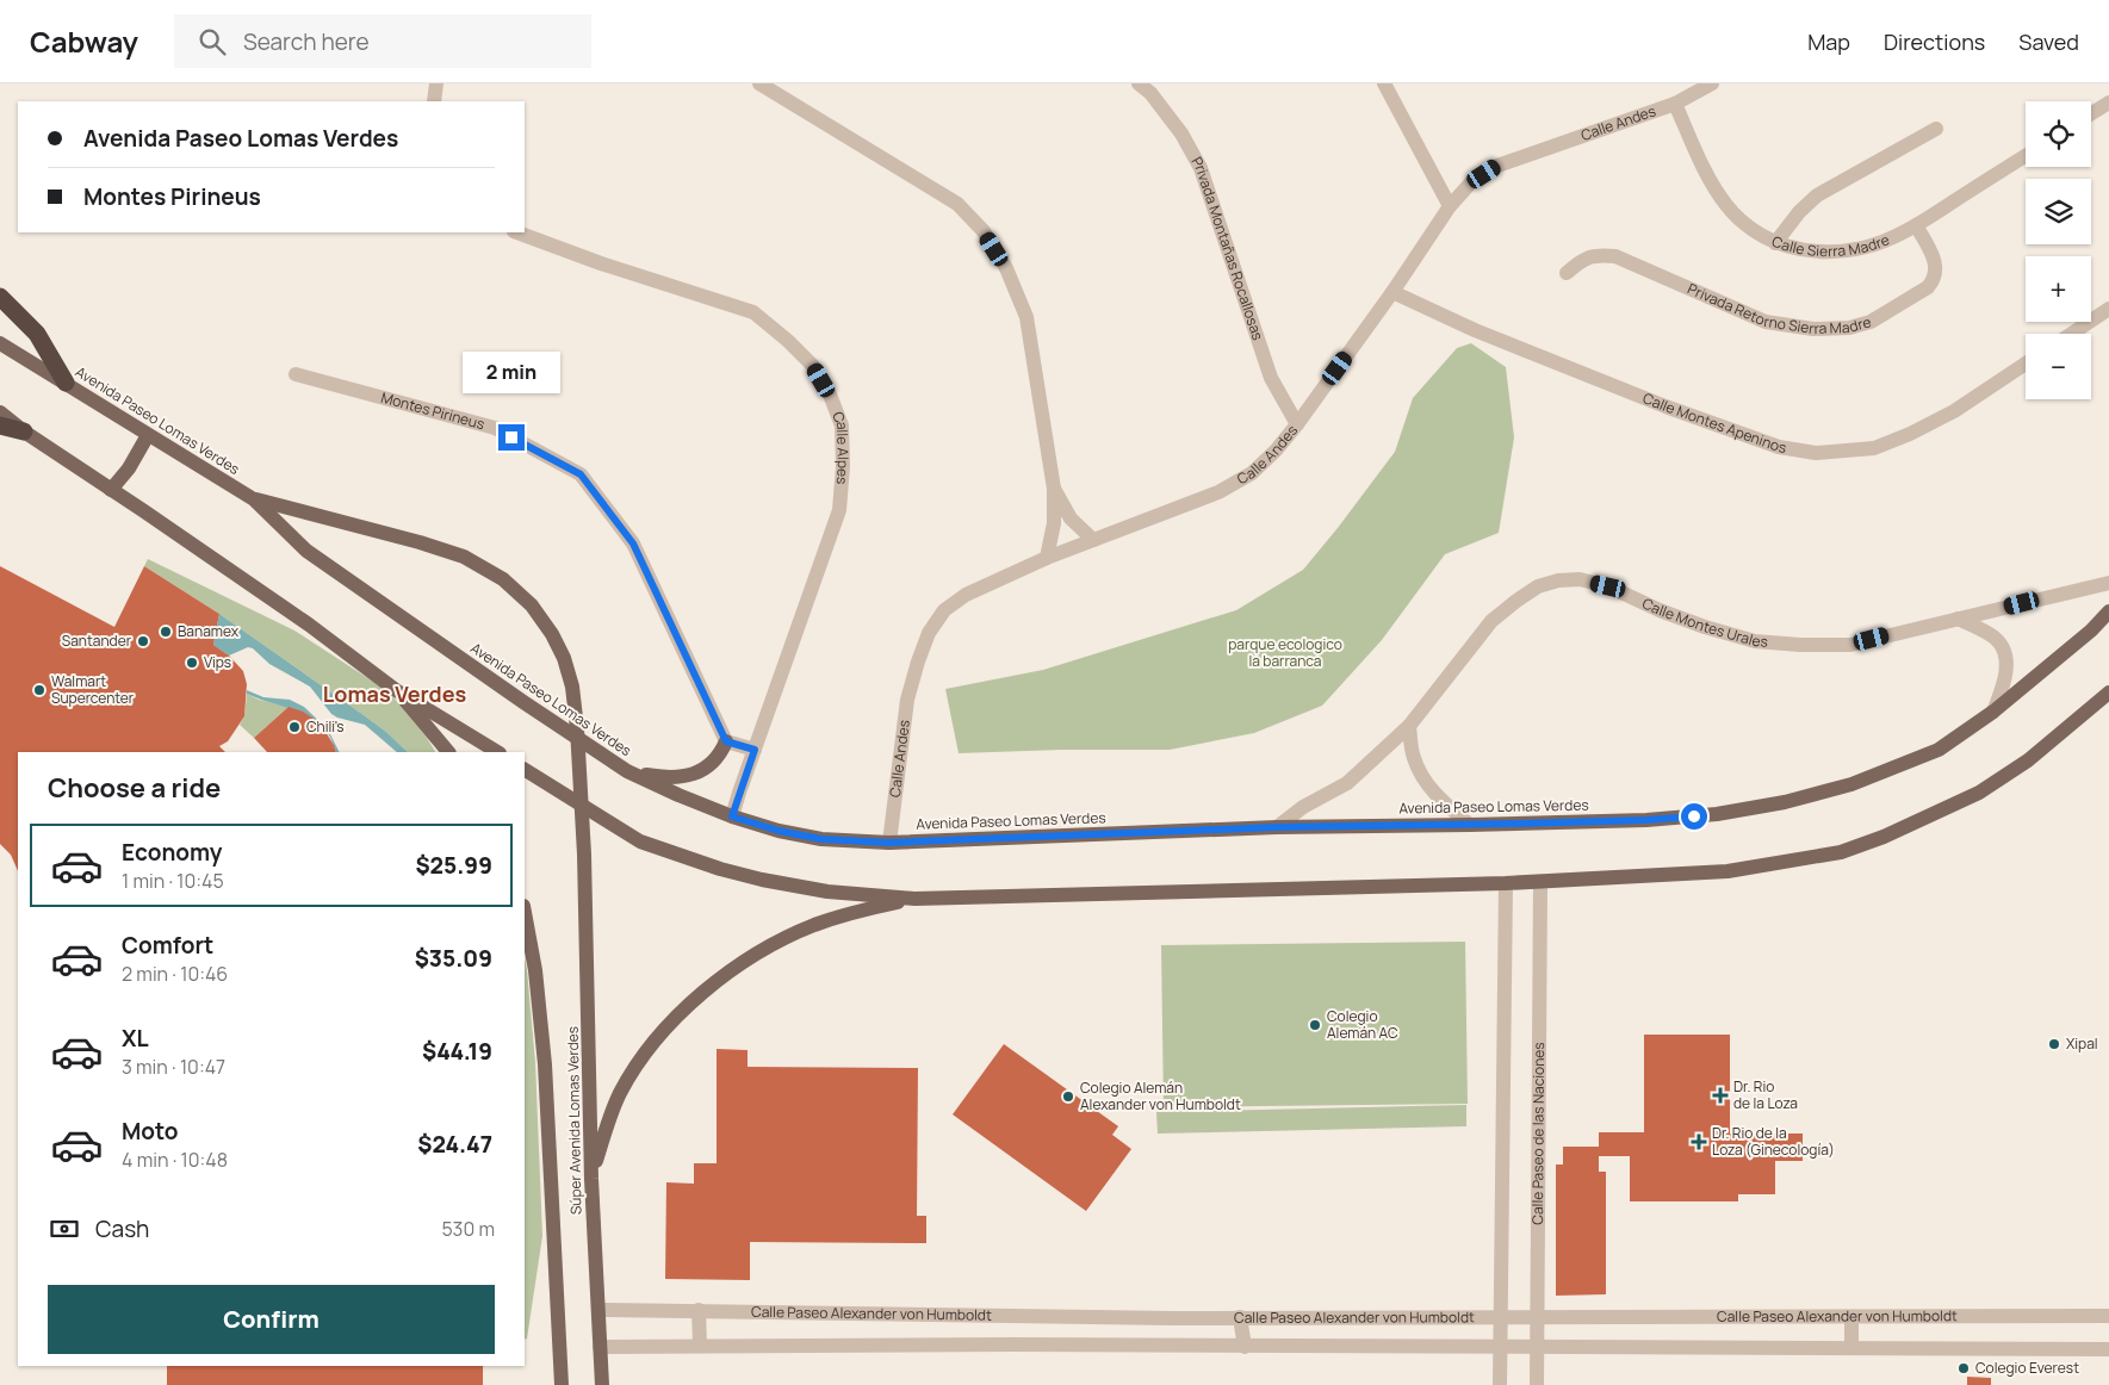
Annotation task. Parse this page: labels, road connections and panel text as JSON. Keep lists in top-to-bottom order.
{
  "streets": {
    "main road": ["Avenida Paseo Lomas Verdes", "Súper Avenida Lomas Verdes"],
    "street": [
      "Calle Andes",
      "Calle Sierra Madre",
      "Privada Montañas Rocallosas",
      "Privada Retorno Sierra Madre",
      "Montes Pirineus",
      "Calle Montes Apeninos",
      "Calle Alpes",
      "Calle Montes Urales",
      "Calle Paseo de las Naciones",
      "Calle Paseo Alexander von Humboldt"
    ]
  },
  "crossings": [
    ["Calle Andes", "Calle Sierra Madre"],
    ["Calle Andes", "Privada Montañas Rocallosas"],
    ["Calle Andes", "Avenida Paseo Lomas Verdes"],
    ["Calle Andes", "Calle Montes Apeninos"],
    ["Calle Sierra Madre", "Privada Retorno Sierra Madre"],
    ["Avenida Paseo Lomas Verdes", "Calle Alpes"],
    ["Avenida Paseo Lomas Verdes", "Calle Montes Urales"],
    ["Avenida Paseo Lomas Verdes", "Súper Avenida Lomas Verdes"],
    ["Súper Avenida Lomas Verdes", "Calle Paseo Alexander von Humboldt"],
    ["Calle Paseo de las Naciones", "Calle Paseo Alexander von Humboldt"]
  ],
  "districts": ["Lomas Verdes"],
  "parks": ["parque ecologico la barranca"],
  "places": {
    "other": [
      "Banamex",
      "Santander",
      "Vips",
      "Walmart Supercenter",
      "Chili's",
      "Colegio Alemán AC",
      "Xipal",
      "Colegio Alemán Alexander von Humboldt",
      "Colegio Everest"
    ],
    "health": ["Dr. Rio de la Loza", "Dr. Rio de la Loza (Ginecología)"]
  },
  "page": {
    "header": "Cabway",
    "search": "Search here",
    "nav": ["Map", "Directions", "Saved"],
    "map_buttons": ["+", "−"],
    "banner": ["Avenida Paseo Lomas Verdes", "Montes Pirineus"],
    "bubble": "2 min",
    "heading": "Choose a ride",
    "list": [
      {
        "name": "Economy",
        "note": "1 min · 10:45",
        "value": "$25.99"
      },
      {
        "name": "Comfort",
        "note": "2 min · 10:46",
        "value": "$35.09"
      },
      {
        "name": "XL",
        "note": "3 min · 10:47",
        "value": "$44.19"
      },
      {
        "name": "Moto",
        "note": "4 min · 10:48",
        "value": "$24.47"
      }
    ],
    "pay": ["Cash", "530 m"],
    "buttons": "Confirm"
  }
}
